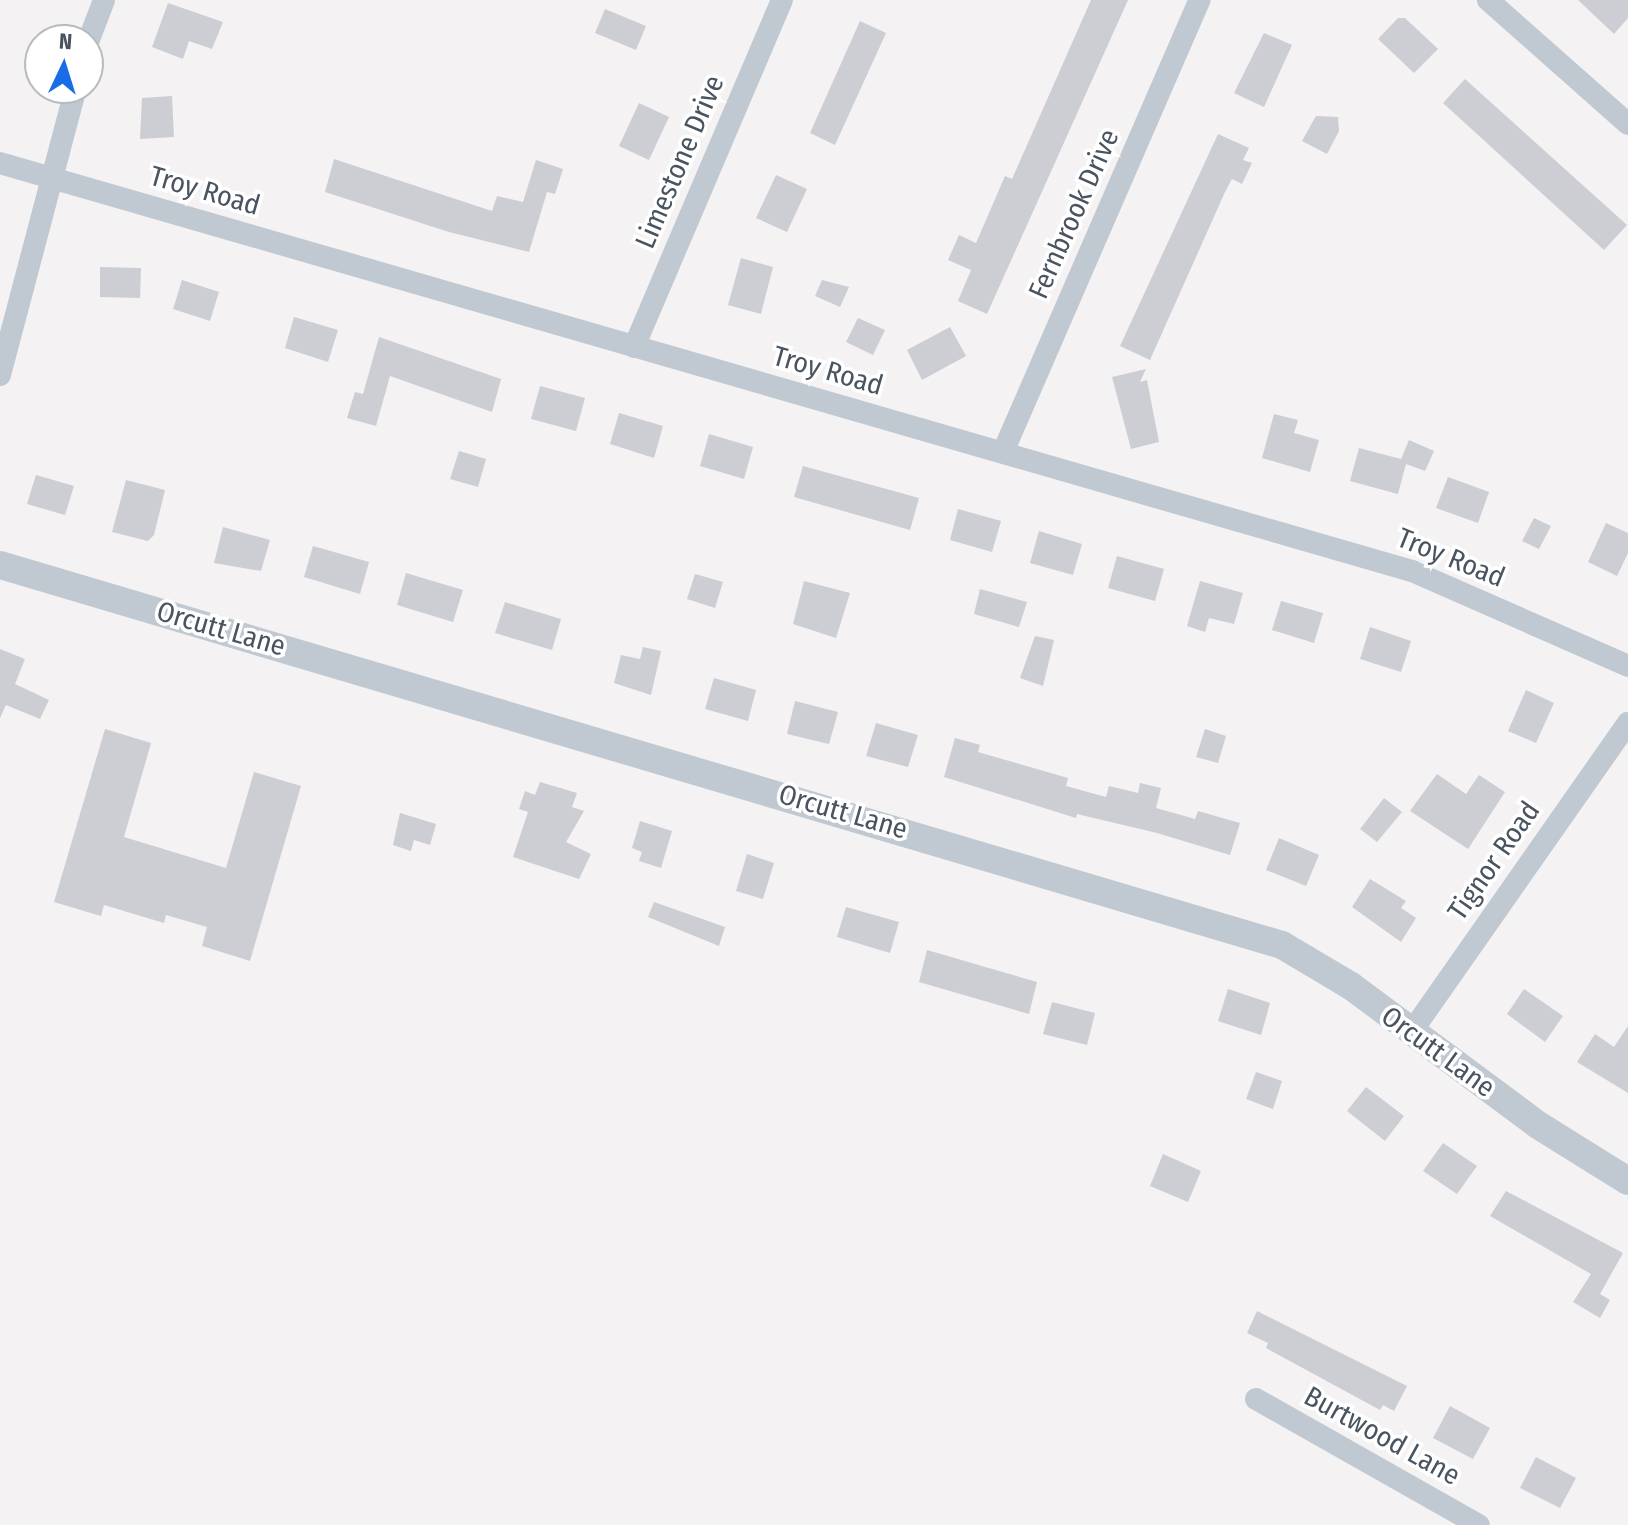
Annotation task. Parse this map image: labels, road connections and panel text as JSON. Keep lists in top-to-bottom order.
{
  "streets": {
    "street": [
      "Limestone Drive",
      "Troy Road",
      "Fernbrook Drive",
      "Orcutt Lane",
      "Tignor Road",
      "Burtwood Lane"
    ]
  },
  "crossings": [
    ["Limestone Drive", "Troy Road"],
    ["Troy Road", "Fernbrook Drive"],
    ["Orcutt Lane", "Tignor Road"]
  ],
  "north": "top"
}
